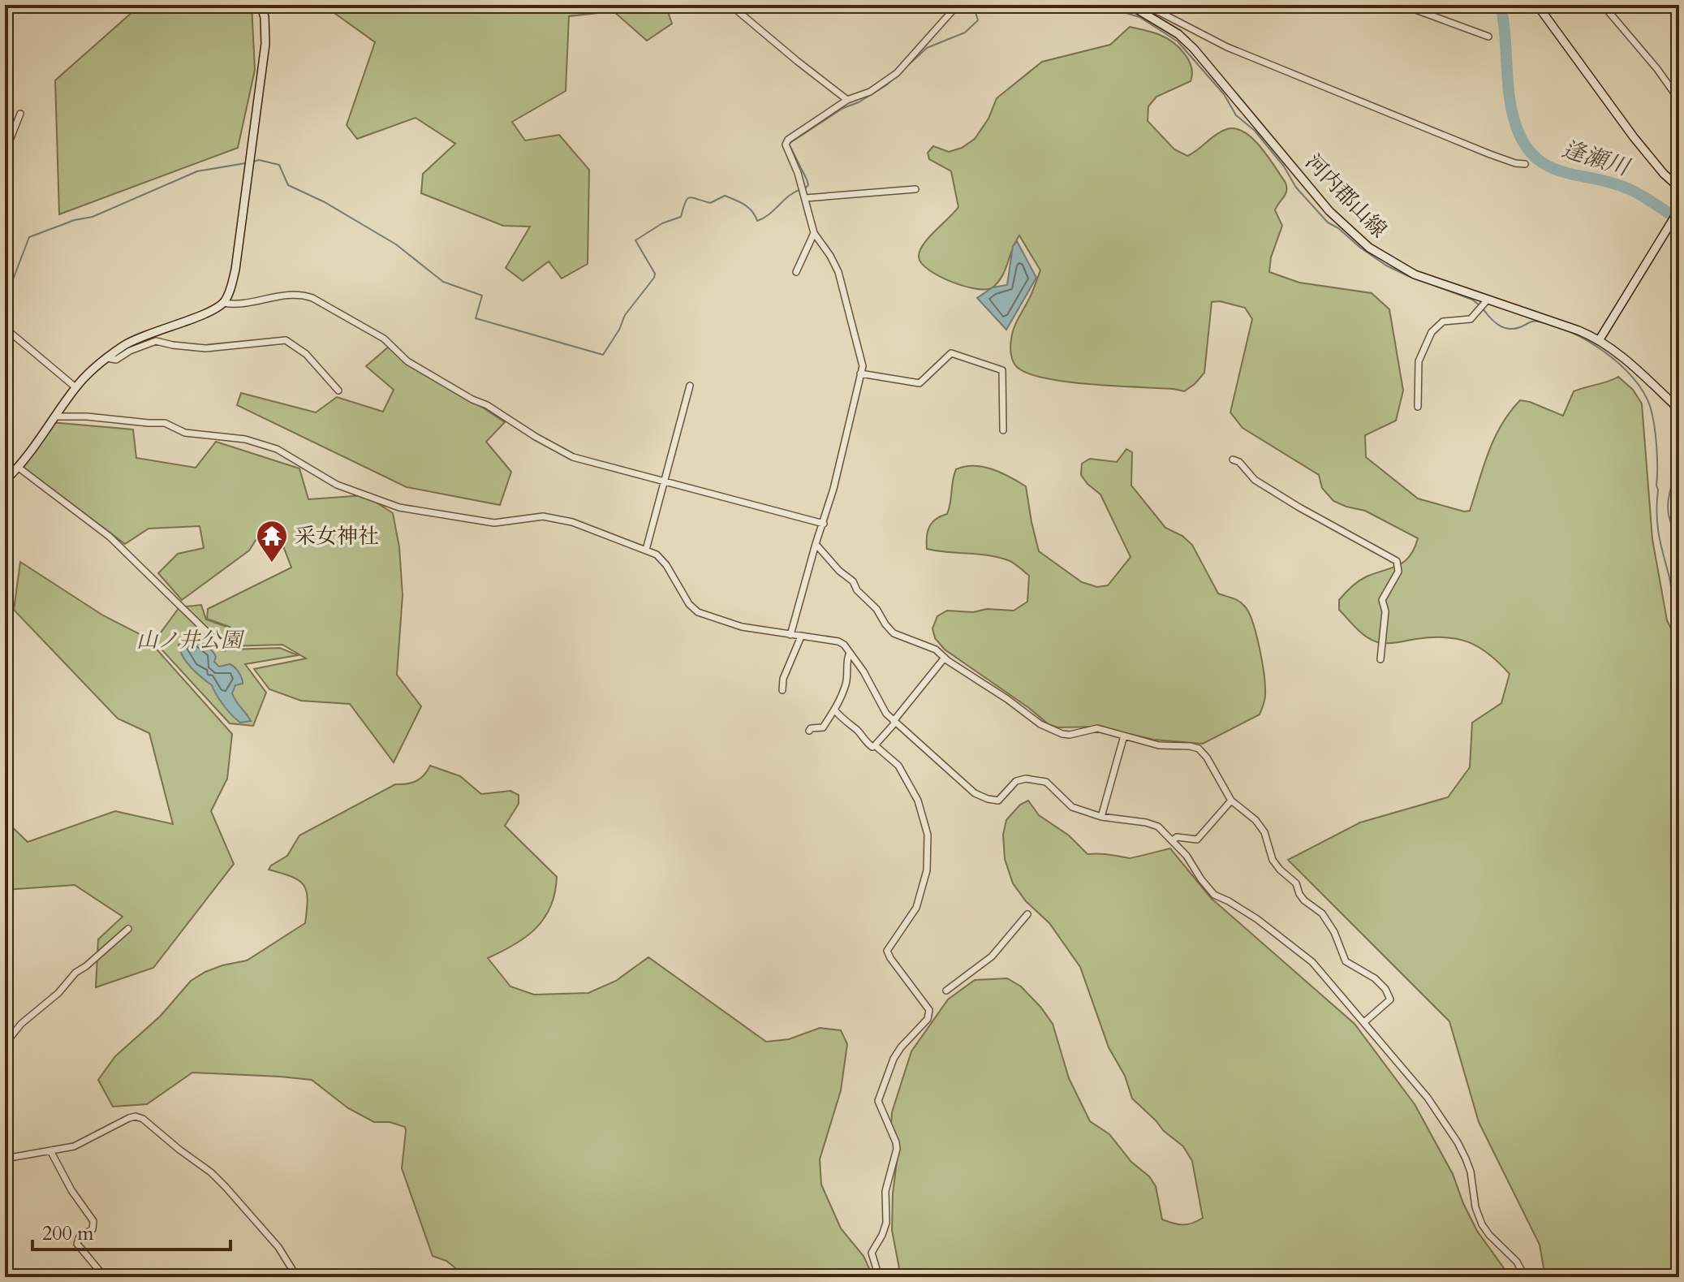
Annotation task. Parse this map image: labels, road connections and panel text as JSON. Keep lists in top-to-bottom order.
{
  "streets": {
    "street": ["河内郡山線"]
  },
  "water": ["逢瀬川"],
  "parks": ["山ノ井公園"],
  "places": {
    "temple": ["采女神社"]
  },
  "scale_bar": "200 m"
}
